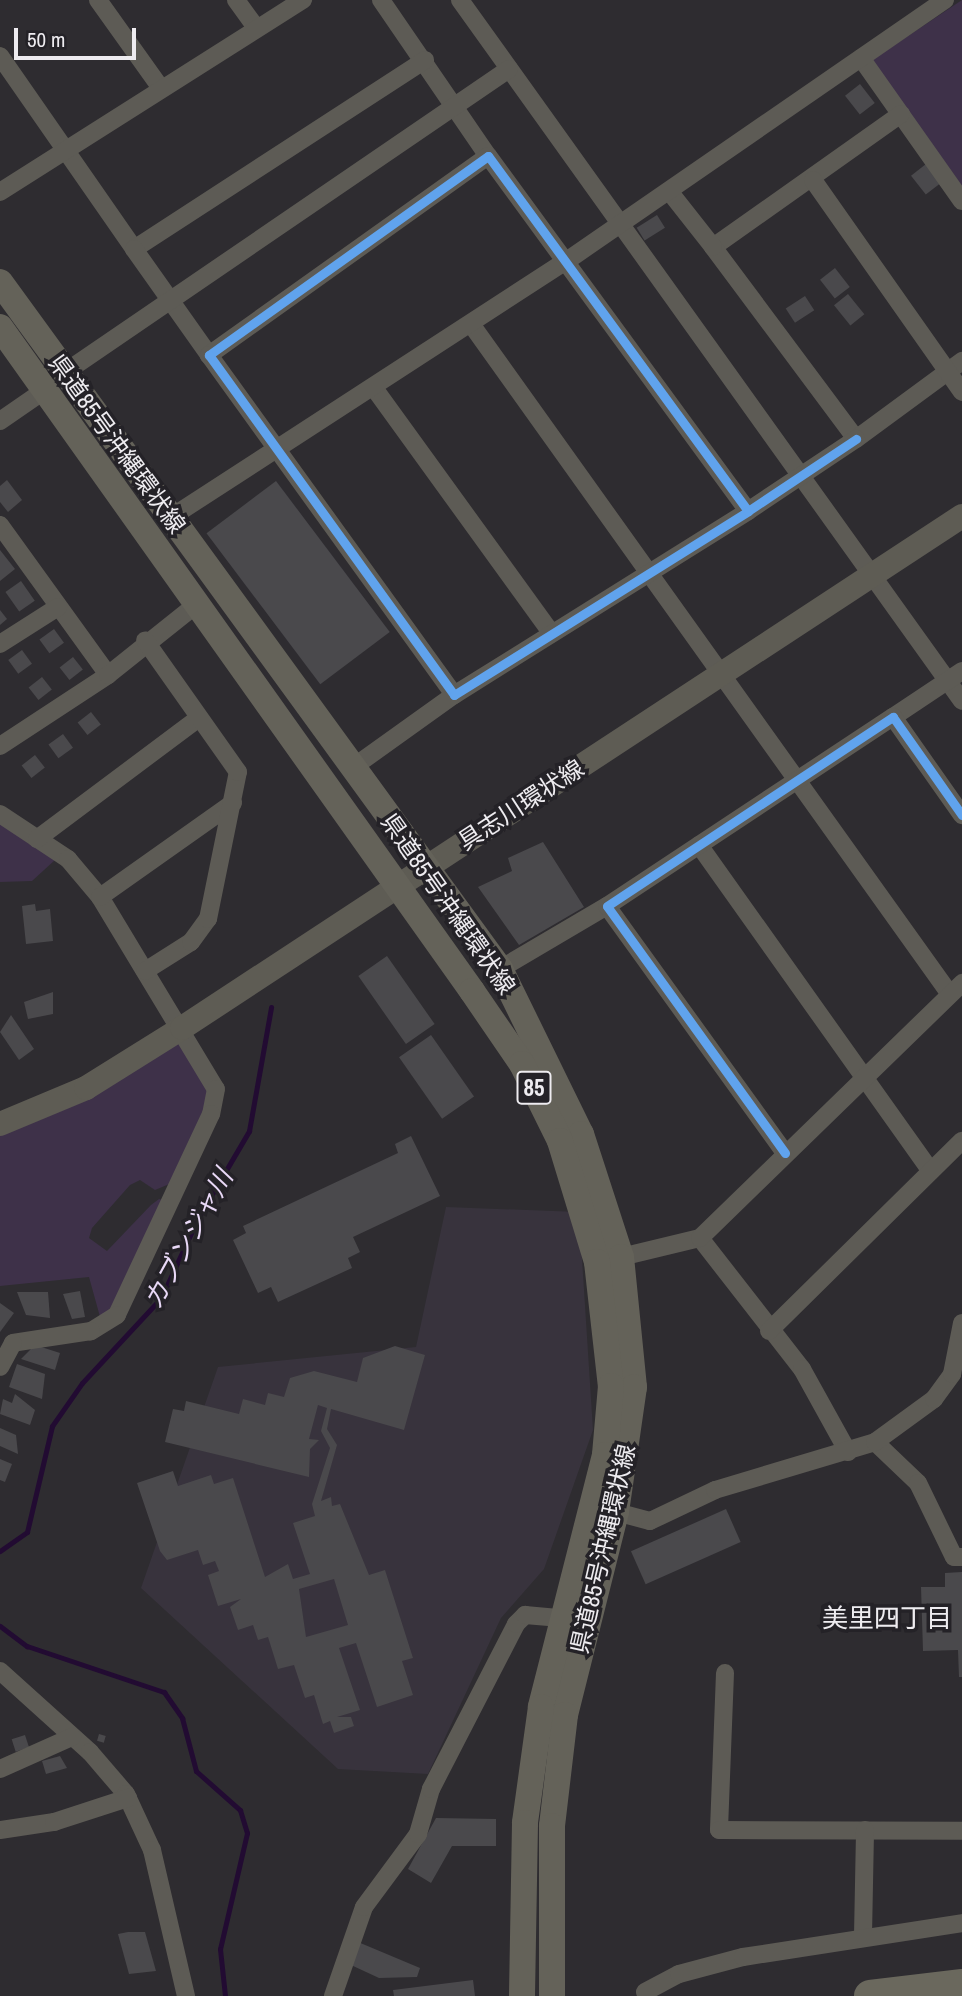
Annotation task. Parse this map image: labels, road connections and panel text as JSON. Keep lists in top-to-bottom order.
{
  "streets": {
    "main road": ["県道85号沖縄環状線", "具志川環状線", "85"]
  },
  "crossings": [
    ["県道85号沖縄環状線", "具志川環状線"]
  ],
  "districts": ["美里四丁目"],
  "water": ["カブンジャ川"],
  "scale_bar": "50 m"
}
